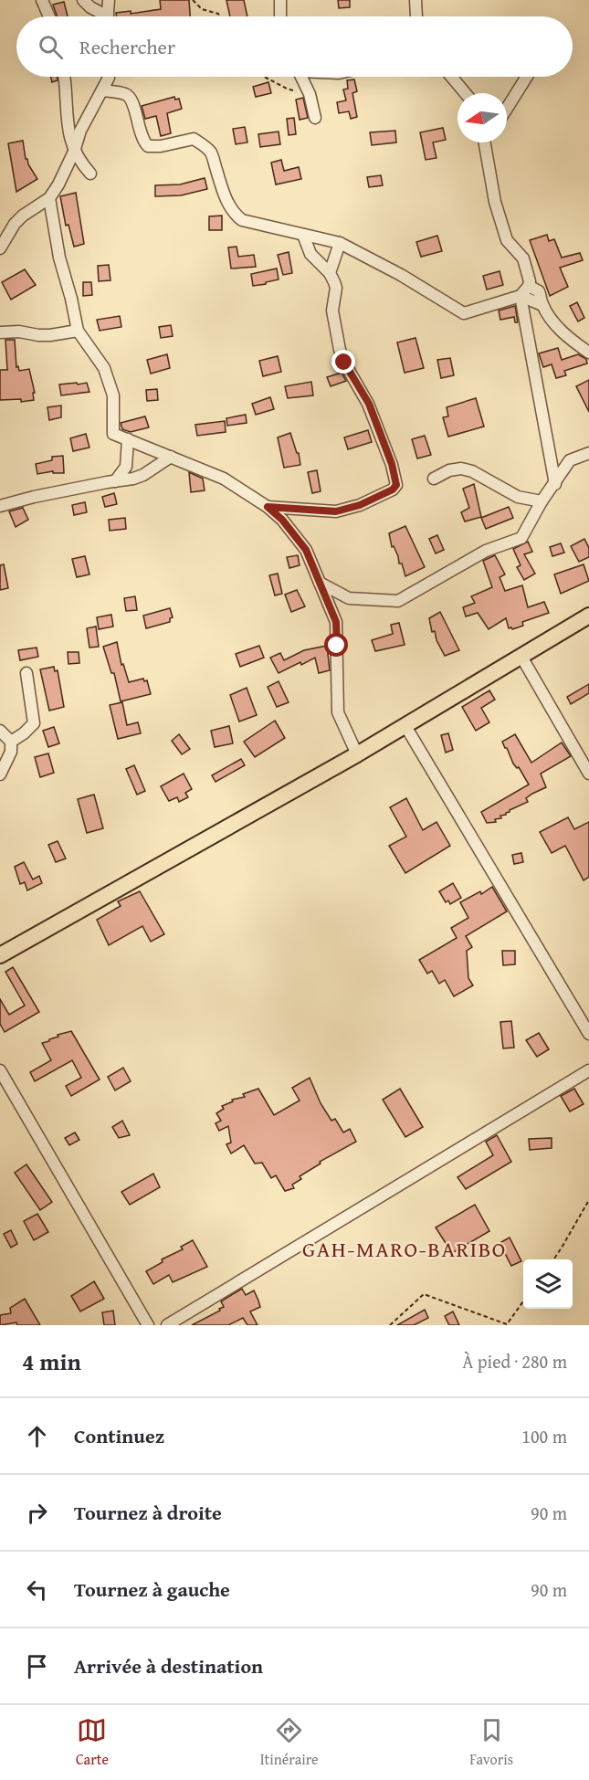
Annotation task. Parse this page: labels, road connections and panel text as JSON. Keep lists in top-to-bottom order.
{
  "districts": ["GAH-MARO-BARIBO"],
  "north": "left",
  "page": {
    "search": "Rechercher",
    "heading": ["4 min", "À pied · 280 m"],
    "list": [
      ["Continuez", "100 m"],
      ["Tournez à droite", "90 m"],
      ["Tournez à gauche", "90 m"],
      "Arrivée à destination"
    ],
    "nav": ["Carte", "Itinéraire", "Favoris"]
  }
}
